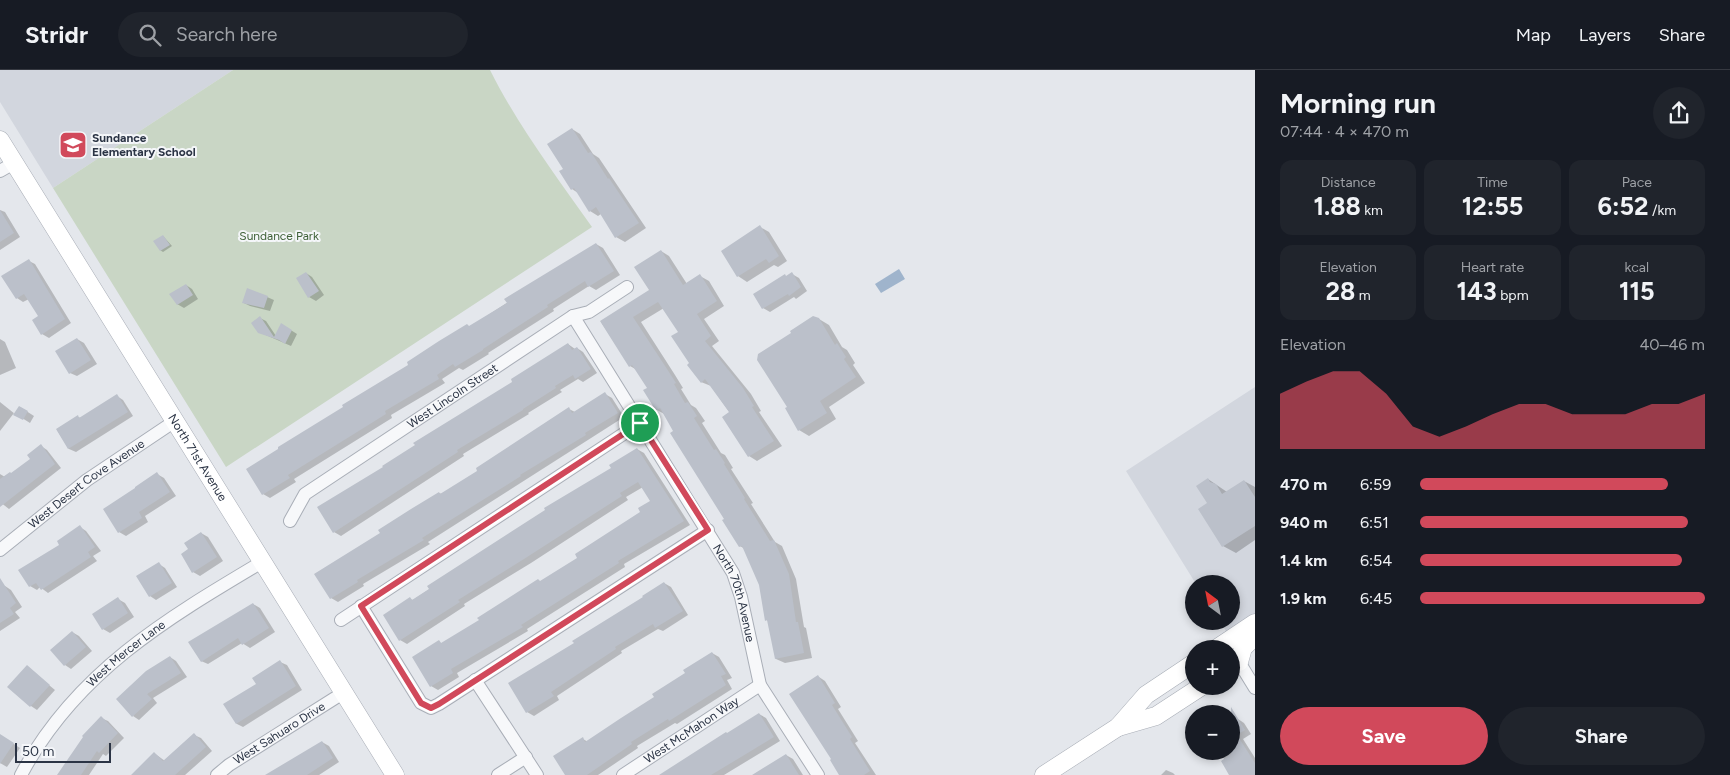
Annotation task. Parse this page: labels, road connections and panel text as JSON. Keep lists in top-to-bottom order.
{
  "streets": {
    "street": [
      "West Lincoln Street",
      "North 71st Avenue",
      "West Desert Cove Avenue",
      "North 70th Avenue",
      "West Mercer Lane",
      "West McMahon Way",
      "West Sahuaro Drive"
    ]
  },
  "crossings": [
    ["West Lincoln Street", "North 70th Avenue"],
    ["North 71st Avenue", "West Desert Cove Avenue"],
    ["North 71st Avenue", "West Mercer Lane"],
    ["North 71st Avenue", "West Sahuaro Drive"],
    ["North 70th Avenue", "West McMahon Way"]
  ],
  "parks": ["Sundance Park"],
  "places": {
    "school or university": ["Sundance Elementary School"]
  },
  "scale_bar": "50 m",
  "north": "top left",
  "page": {
    "header": "Stridr",
    "search": "Search here",
    "nav": ["Map", "Layers", "Share"],
    "heading": ["Morning run", "07:44 · 4 × 470 m"],
    "stats": [
      ["Distance", "1.88 km"],
      ["Time", "12:55"],
      ["Pace", "6:52 /km"],
      ["Elevation", "28 m"],
      ["Heart rate", "143 bpm"],
      ["kcal", "115"]
    ],
    "chart": ["Elevation", "40–46 m"],
    "list": [
      {
        "name": "470 m",
        "note": "6:59"
      },
      {
        "name": "940 m",
        "note": "6:51"
      },
      {
        "name": "1.4 km",
        "note": "6:54"
      },
      {
        "name": "1.9 km",
        "note": "6:45"
      }
    ],
    "map_buttons": ["+", "−"],
    "buttons": ["Save", "Share"],
    "scale": "50 m"
  }
}
